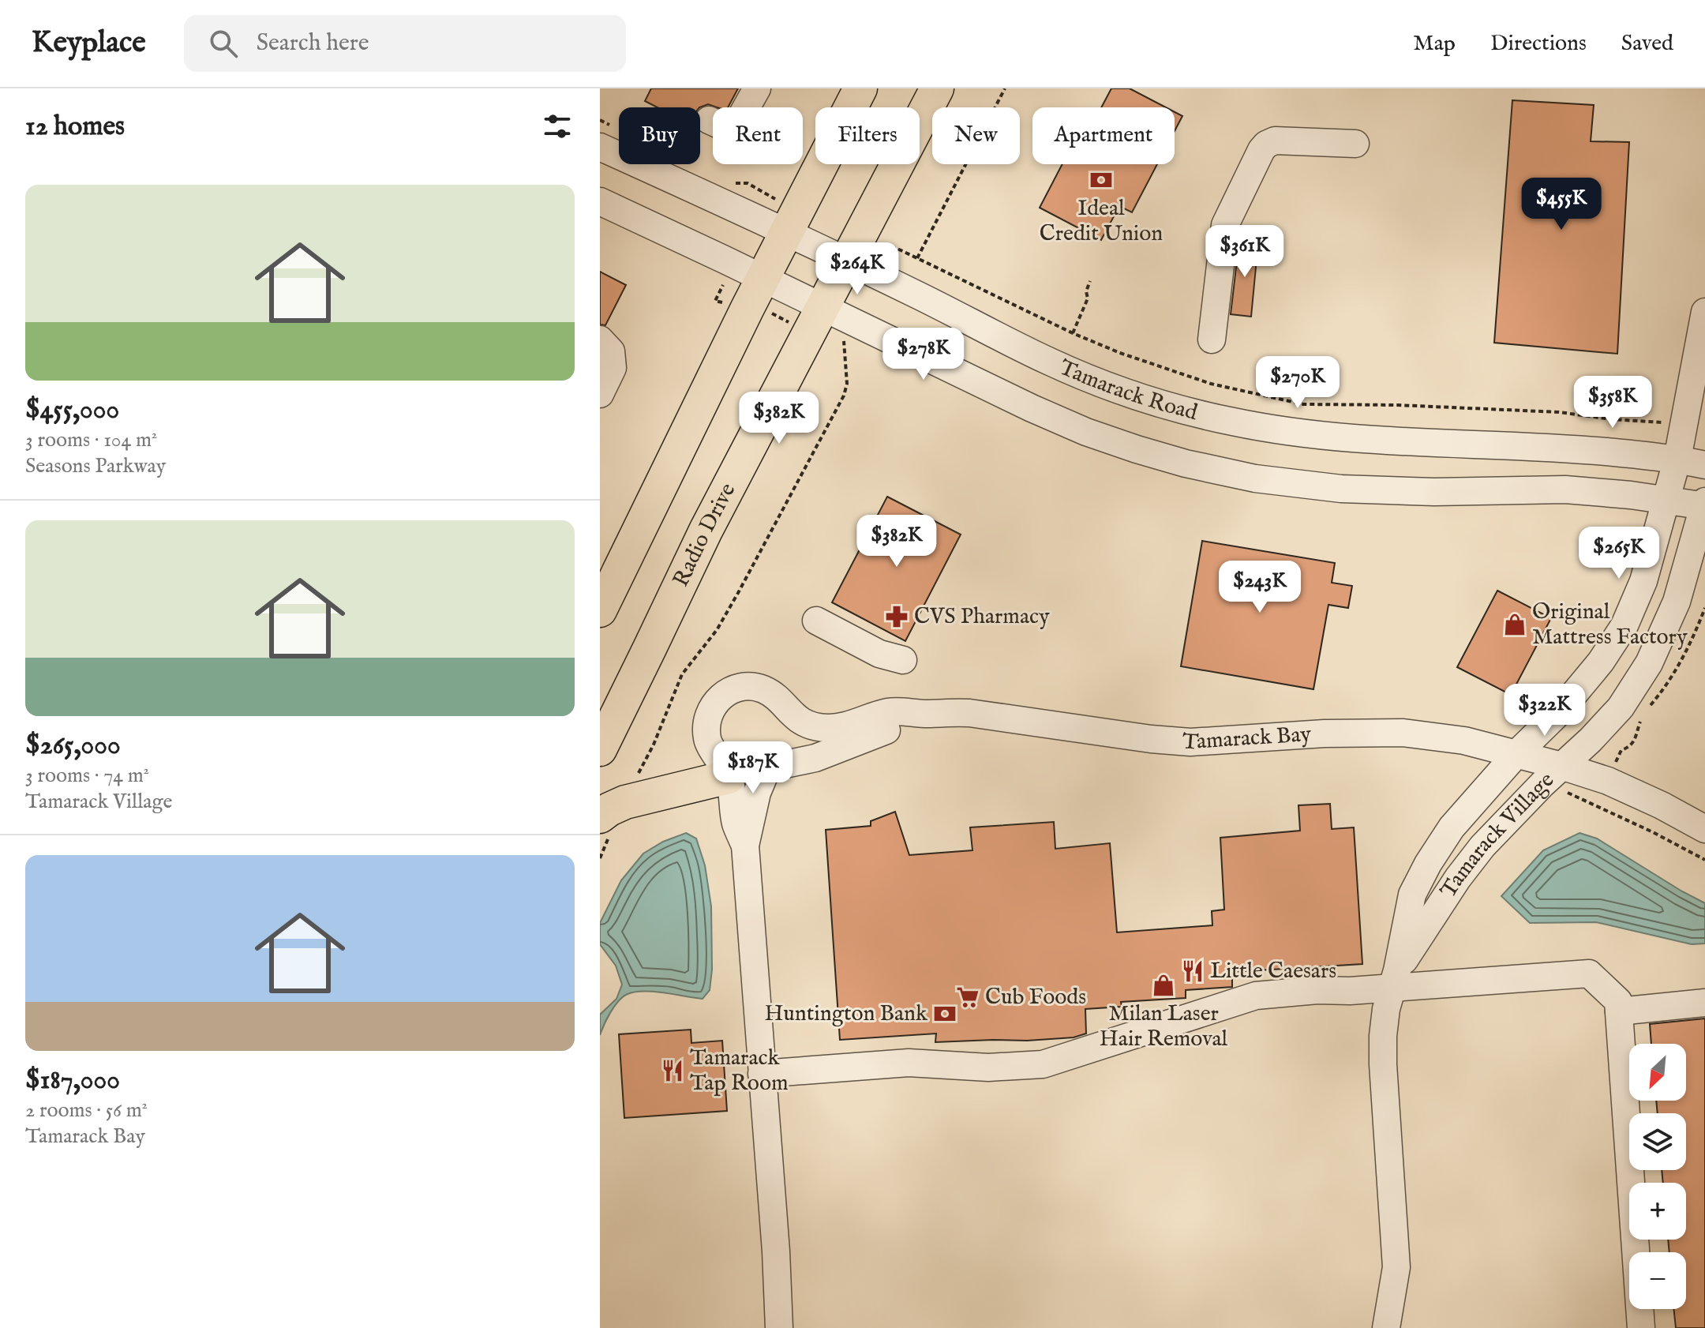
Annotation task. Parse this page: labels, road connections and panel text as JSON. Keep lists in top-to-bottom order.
{
  "streets": {
    "main road": ["Radio Drive"],
    "street": ["Tamarack Road", "Tamarack Bay", "Tamarack Village"]
  },
  "crossings": [
    ["Tamarack Road", "Radio Drive"],
    ["Tamarack Road", "Tamarack Village"],
    ["Tamarack Bay", "Tamarack Village"]
  ],
  "places": {
    "bank": ["Ideal Credit Union", "Huntington Bank"],
    "pharmacy": ["CVS Pharmacy"],
    "shop": ["Original Mattress Factory", "Milan Laser Hair Removal"],
    "restaurant": ["Little Caesars", "Tamarack Tap Room"],
    "supermarket": ["Cub Foods"]
  },
  "north": "bottom left",
  "page": {
    "header": "Keyplace",
    "search": "Search here",
    "nav": ["Map", "Directions", "Saved"],
    "heading": "12 homes",
    "chip": [
      "Buy",
      "Rent",
      "Filters",
      "New",
      "Apartment"
    ],
    "list": [
      {
        "name": "$455,000",
        "note": "3 rooms · 104 m² · Seasons Parkway"
      },
      {
        "name": "$265,000",
        "note": "3 rooms · 74 m² · Tamarack Village"
      },
      {
        "name": "$187,000",
        "note": "2 rooms · 56 m² · Tamarack Bay"
      }
    ],
    "price": [
      "$455K",
      "$361K",
      "$264K",
      "$278K",
      "$270K",
      "$358K",
      "$382K",
      "$382K",
      "$265K",
      "$243K",
      "$322K",
      "$187K"
    ],
    "map_buttons": ["+", "−"]
  }
}
